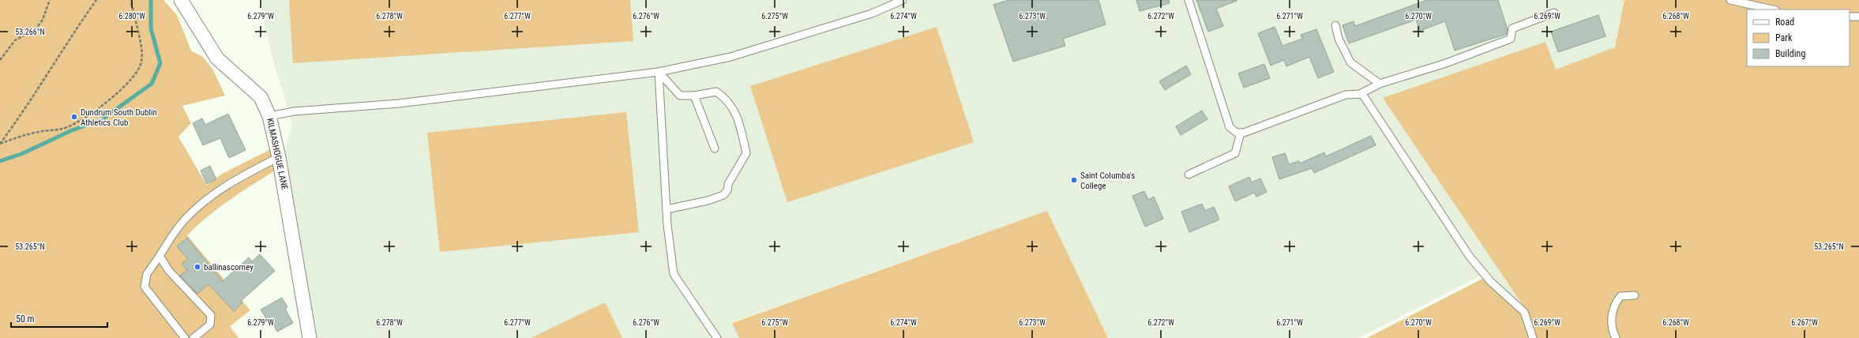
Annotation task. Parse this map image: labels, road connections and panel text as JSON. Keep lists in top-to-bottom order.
{
  "streets": {
    "street": ["KILMASHOGUE LANE"]
  },
  "places": ["Dundrum South Dublin Athletics Club", "Saint Columba's College", "ballinascorney"],
  "legend": ["Road", "Park", "Building"],
  "scale_bar": "50 m",
  "coordinates": [
    "6.280°W",
    "6.279°W",
    "6.278°W",
    "6.277°W",
    "6.276°W",
    "6.275°W",
    "6.274°W",
    "6.273°W",
    "6.272°W",
    "6.271°W",
    "6.270°W",
    "6.269°W",
    "6.268°W",
    "53.266°N",
    "53.265°N",
    "6.267°W"
  ]
}
